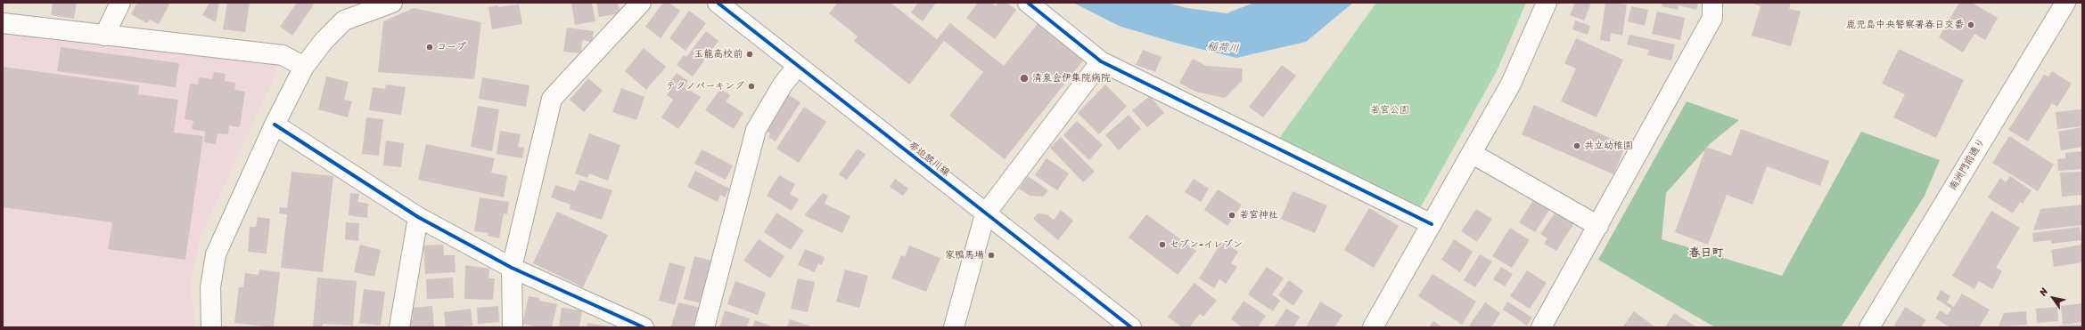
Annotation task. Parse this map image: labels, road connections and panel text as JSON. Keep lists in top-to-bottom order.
{
  "streets": {
    "street": ["帯迫皷川線", "南洲門前通り"]
  },
  "districts": ["春日町"],
  "water": ["稲荷川"],
  "parks": ["若宮公園"],
  "places": [
    "鹿児島中央警察署春日交番",
    "コープ",
    "玉龍高校前",
    "清泉会伊集院病院",
    "テクノパーキング",
    "共立幼稚園",
    "若宮神社",
    "セブン-イレブン",
    "家鴨馬場"
  ],
  "north": "top left"
}
